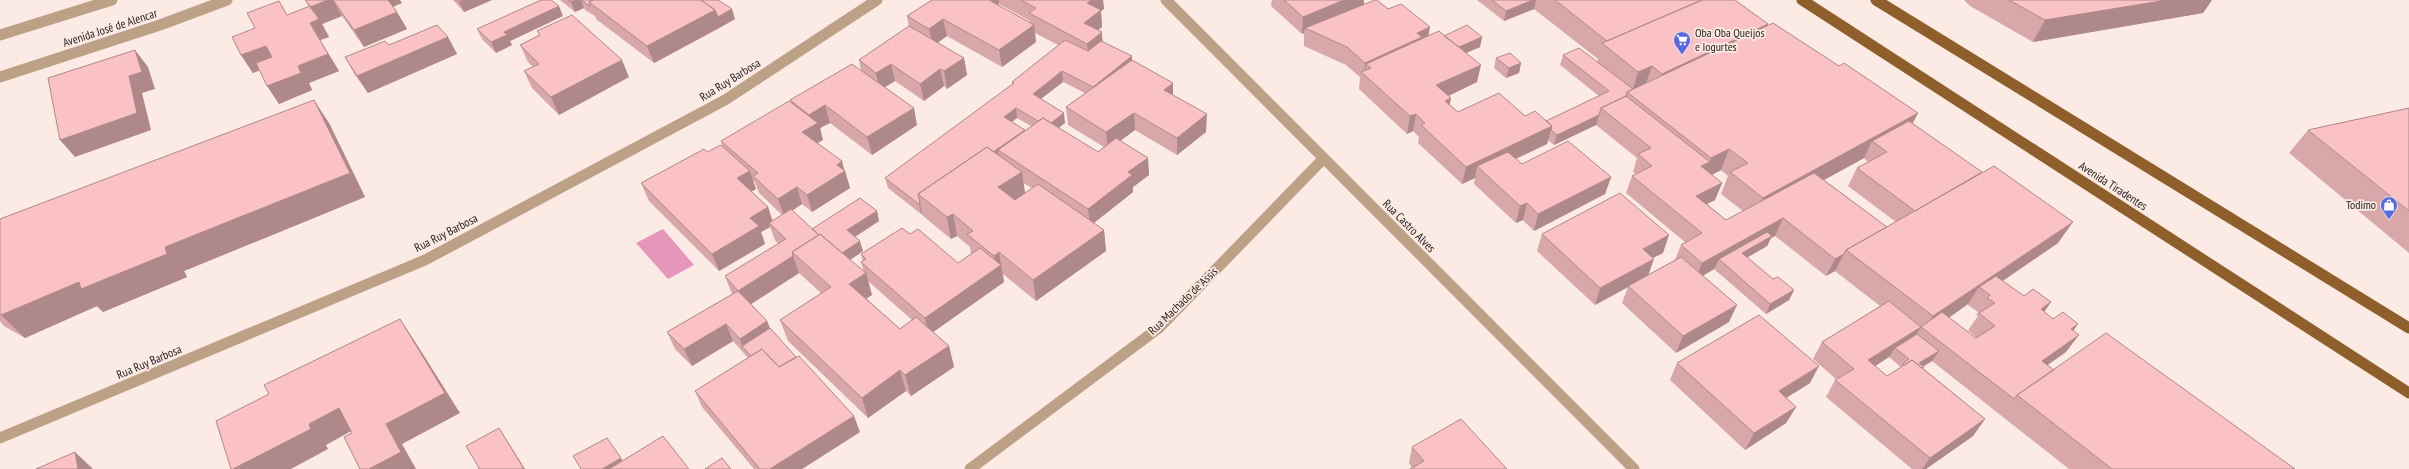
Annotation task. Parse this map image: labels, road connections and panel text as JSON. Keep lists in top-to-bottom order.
{
  "streets": {
    "main road": ["Avenida Tiradentes"],
    "street": [
      "Avenida José de Alencar",
      "Rua Ruy Barbosa",
      "Rua Castro Alves",
      "Rua Machado de Assis"
    ]
  },
  "crossings": [
    ["Rua Castro Alves", "Rua Machado de Assis"]
  ],
  "places": {
    "supermarket": ["Oba Oba Queijos e Iogurtes"],
    "shop": ["Todimo"]
  }
}
